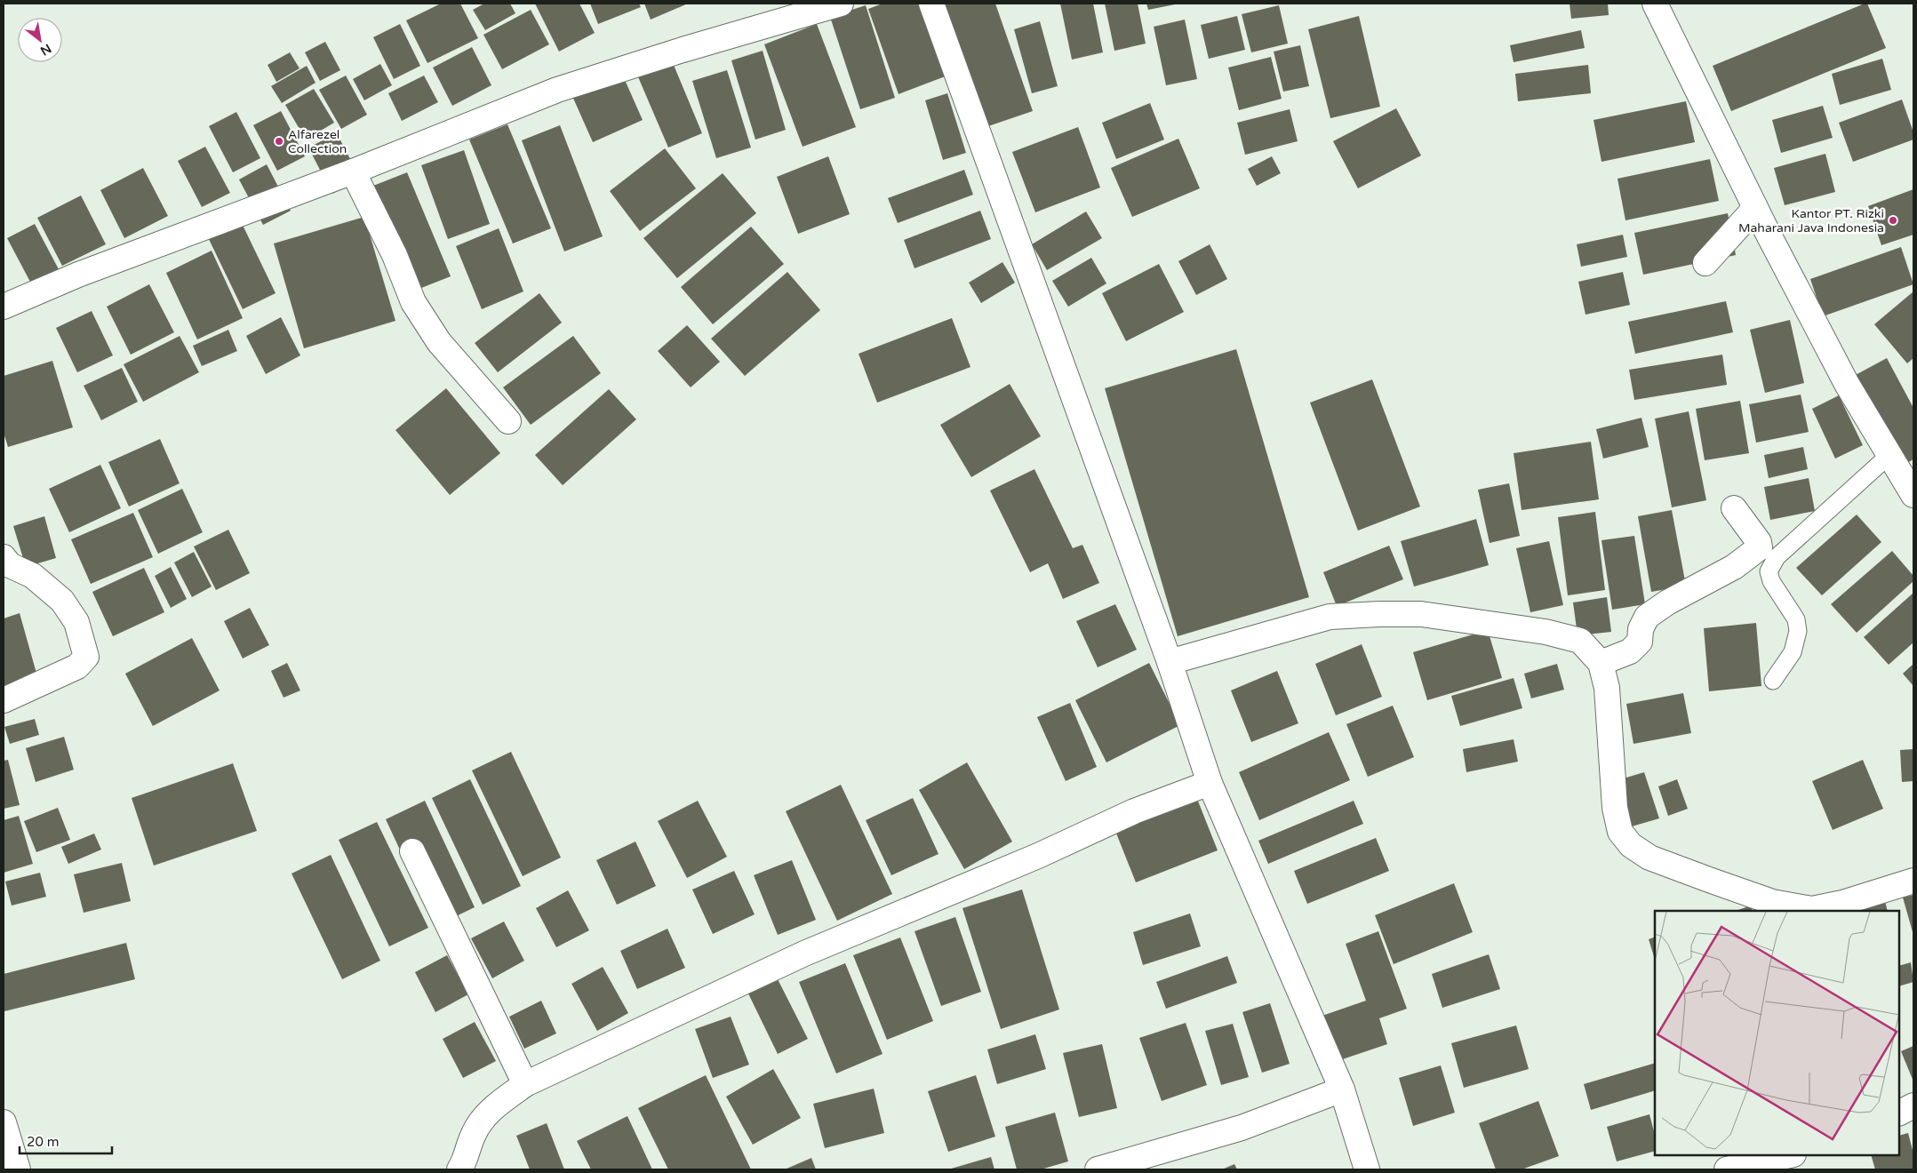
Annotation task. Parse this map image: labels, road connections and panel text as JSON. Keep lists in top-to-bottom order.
{
  "places": ["Alfarezel Collection", "Kantor PT. Rizki Maharani Java Indonesia"],
  "scale_bar": "20 m",
  "north": "bottom right"
}
